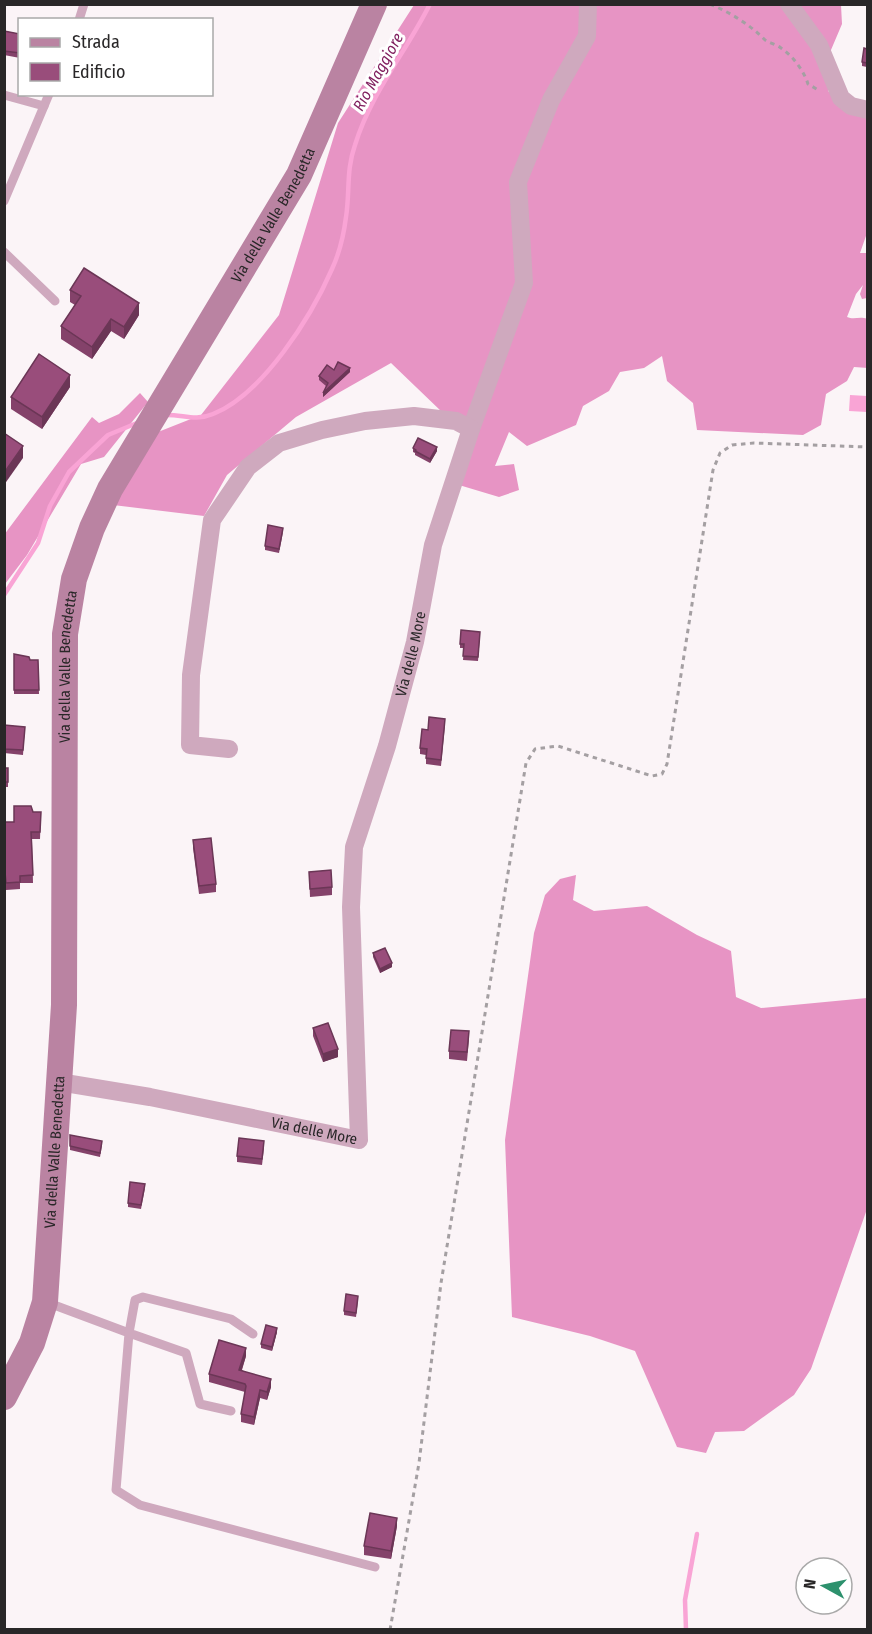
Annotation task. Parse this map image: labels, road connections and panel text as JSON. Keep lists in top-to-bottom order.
{
  "streets": {
    "main road": ["Via della Valle Benedetta"],
    "street": ["Via delle More"]
  },
  "crossings": [
    ["Via della Valle Benedetta", "Via delle More"]
  ],
  "water": ["Rio Maggiore"],
  "legend": ["Strada", "Edificio"],
  "north": "left"
}
